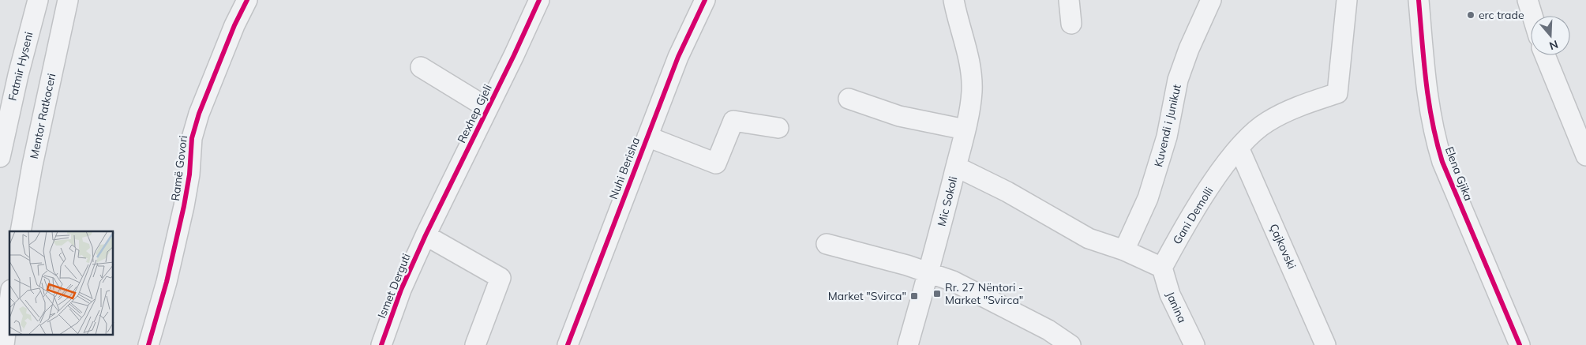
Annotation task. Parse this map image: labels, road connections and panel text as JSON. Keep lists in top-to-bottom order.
{
  "streets": {
    "street": [
      "Fatmir Hyseni",
      "Rexhep Gjeli",
      "Mentor Ratkoceri",
      "Kuvendi i Junikut",
      "Ramë Govori",
      "Nuhi Berisha",
      "Elena Gjika",
      "Mic Sokoli",
      "Gani Demolli",
      "Çajkovski",
      "Ismet Derguti",
      "Janina"
    ]
  },
  "crossings": [
    ["Rexhep Gjeli", "Ismet Derguti"],
    ["Gani Demolli", "Çajkovski"],
    ["Gani Demolli", "Janina"]
  ],
  "places": {
    "other": ["erc trade"],
    "transit": ["Rr. 27 Nëntori - Market \"Svirca\"", "Market \"Svirca\""]
  },
  "north": "bottom"
}
